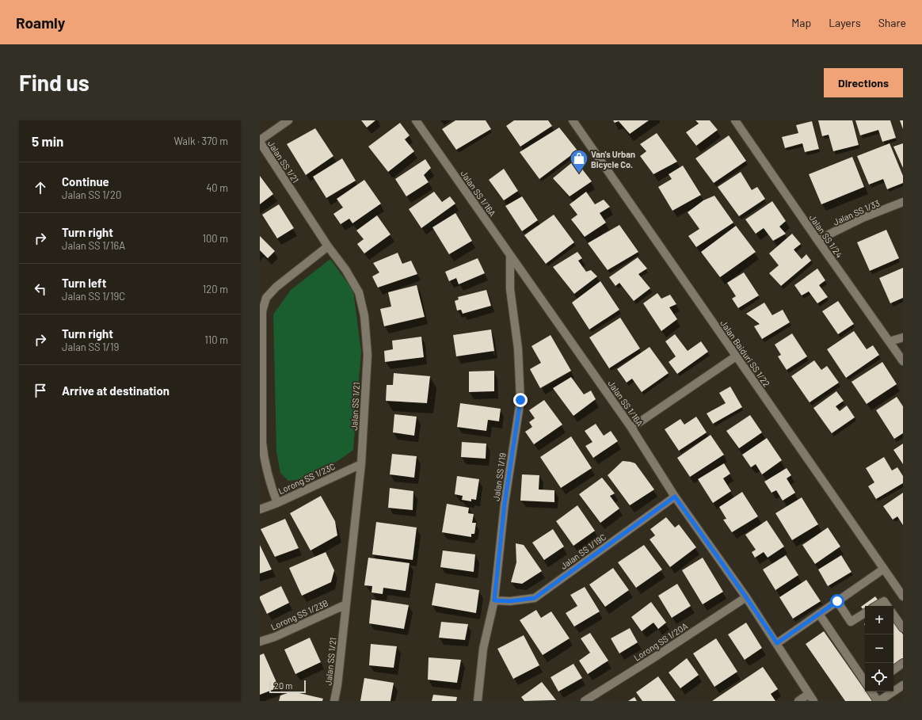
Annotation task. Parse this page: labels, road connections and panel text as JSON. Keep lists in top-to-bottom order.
{
  "streets": {
    "street": [
      "Jalan SS 1/21",
      "Jalan SS 1/16A",
      "Jalan SS 1/33",
      "Jalan SS 1/24",
      "Jalan Baiduri SS 1/22",
      "Jalan SS 1/19",
      "Lorong SS 1/23C",
      "Jalan SS 1/19C",
      "Lorong SS 1/23B",
      "Lorong SS 1/20A"
    ]
  },
  "crossings": [
    ["Jalan SS 1/21", "Lorong SS 1/23C"],
    ["Jalan SS 1/21", "Lorong SS 1/23B"],
    ["Jalan SS 1/16A", "Jalan SS 1/19"],
    ["Jalan SS 1/16A", "Jalan SS 1/19C"],
    ["Jalan SS 1/16A", "Lorong SS 1/20A"],
    ["Jalan SS 1/33", "Jalan SS 1/24"],
    ["Jalan SS 1/19", "Jalan SS 1/19C"]
  ],
  "places": {
    "shop": ["Van's Urban Bicycle Co."]
  },
  "scale_bar": "20 m",
  "page": {
    "header": "Roamly",
    "nav": ["Map", "Layers", "Share"],
    "buttons": "Directions",
    "title": "Find us",
    "heading": ["5 min", "Walk · 370 m"],
    "list": [
      ["Continue", "Jalan SS 1/20", "40 m"],
      ["Turn right", "Jalan SS 1/16A", "100 m"],
      ["Turn left", "Jalan SS 1/19C", "120 m"],
      ["Turn right", "Jalan SS 1/19", "110 m"],
      "Arrive at destination"
    ],
    "map_buttons": ["+", "−"],
    "scale": "20 m"
  }
}
